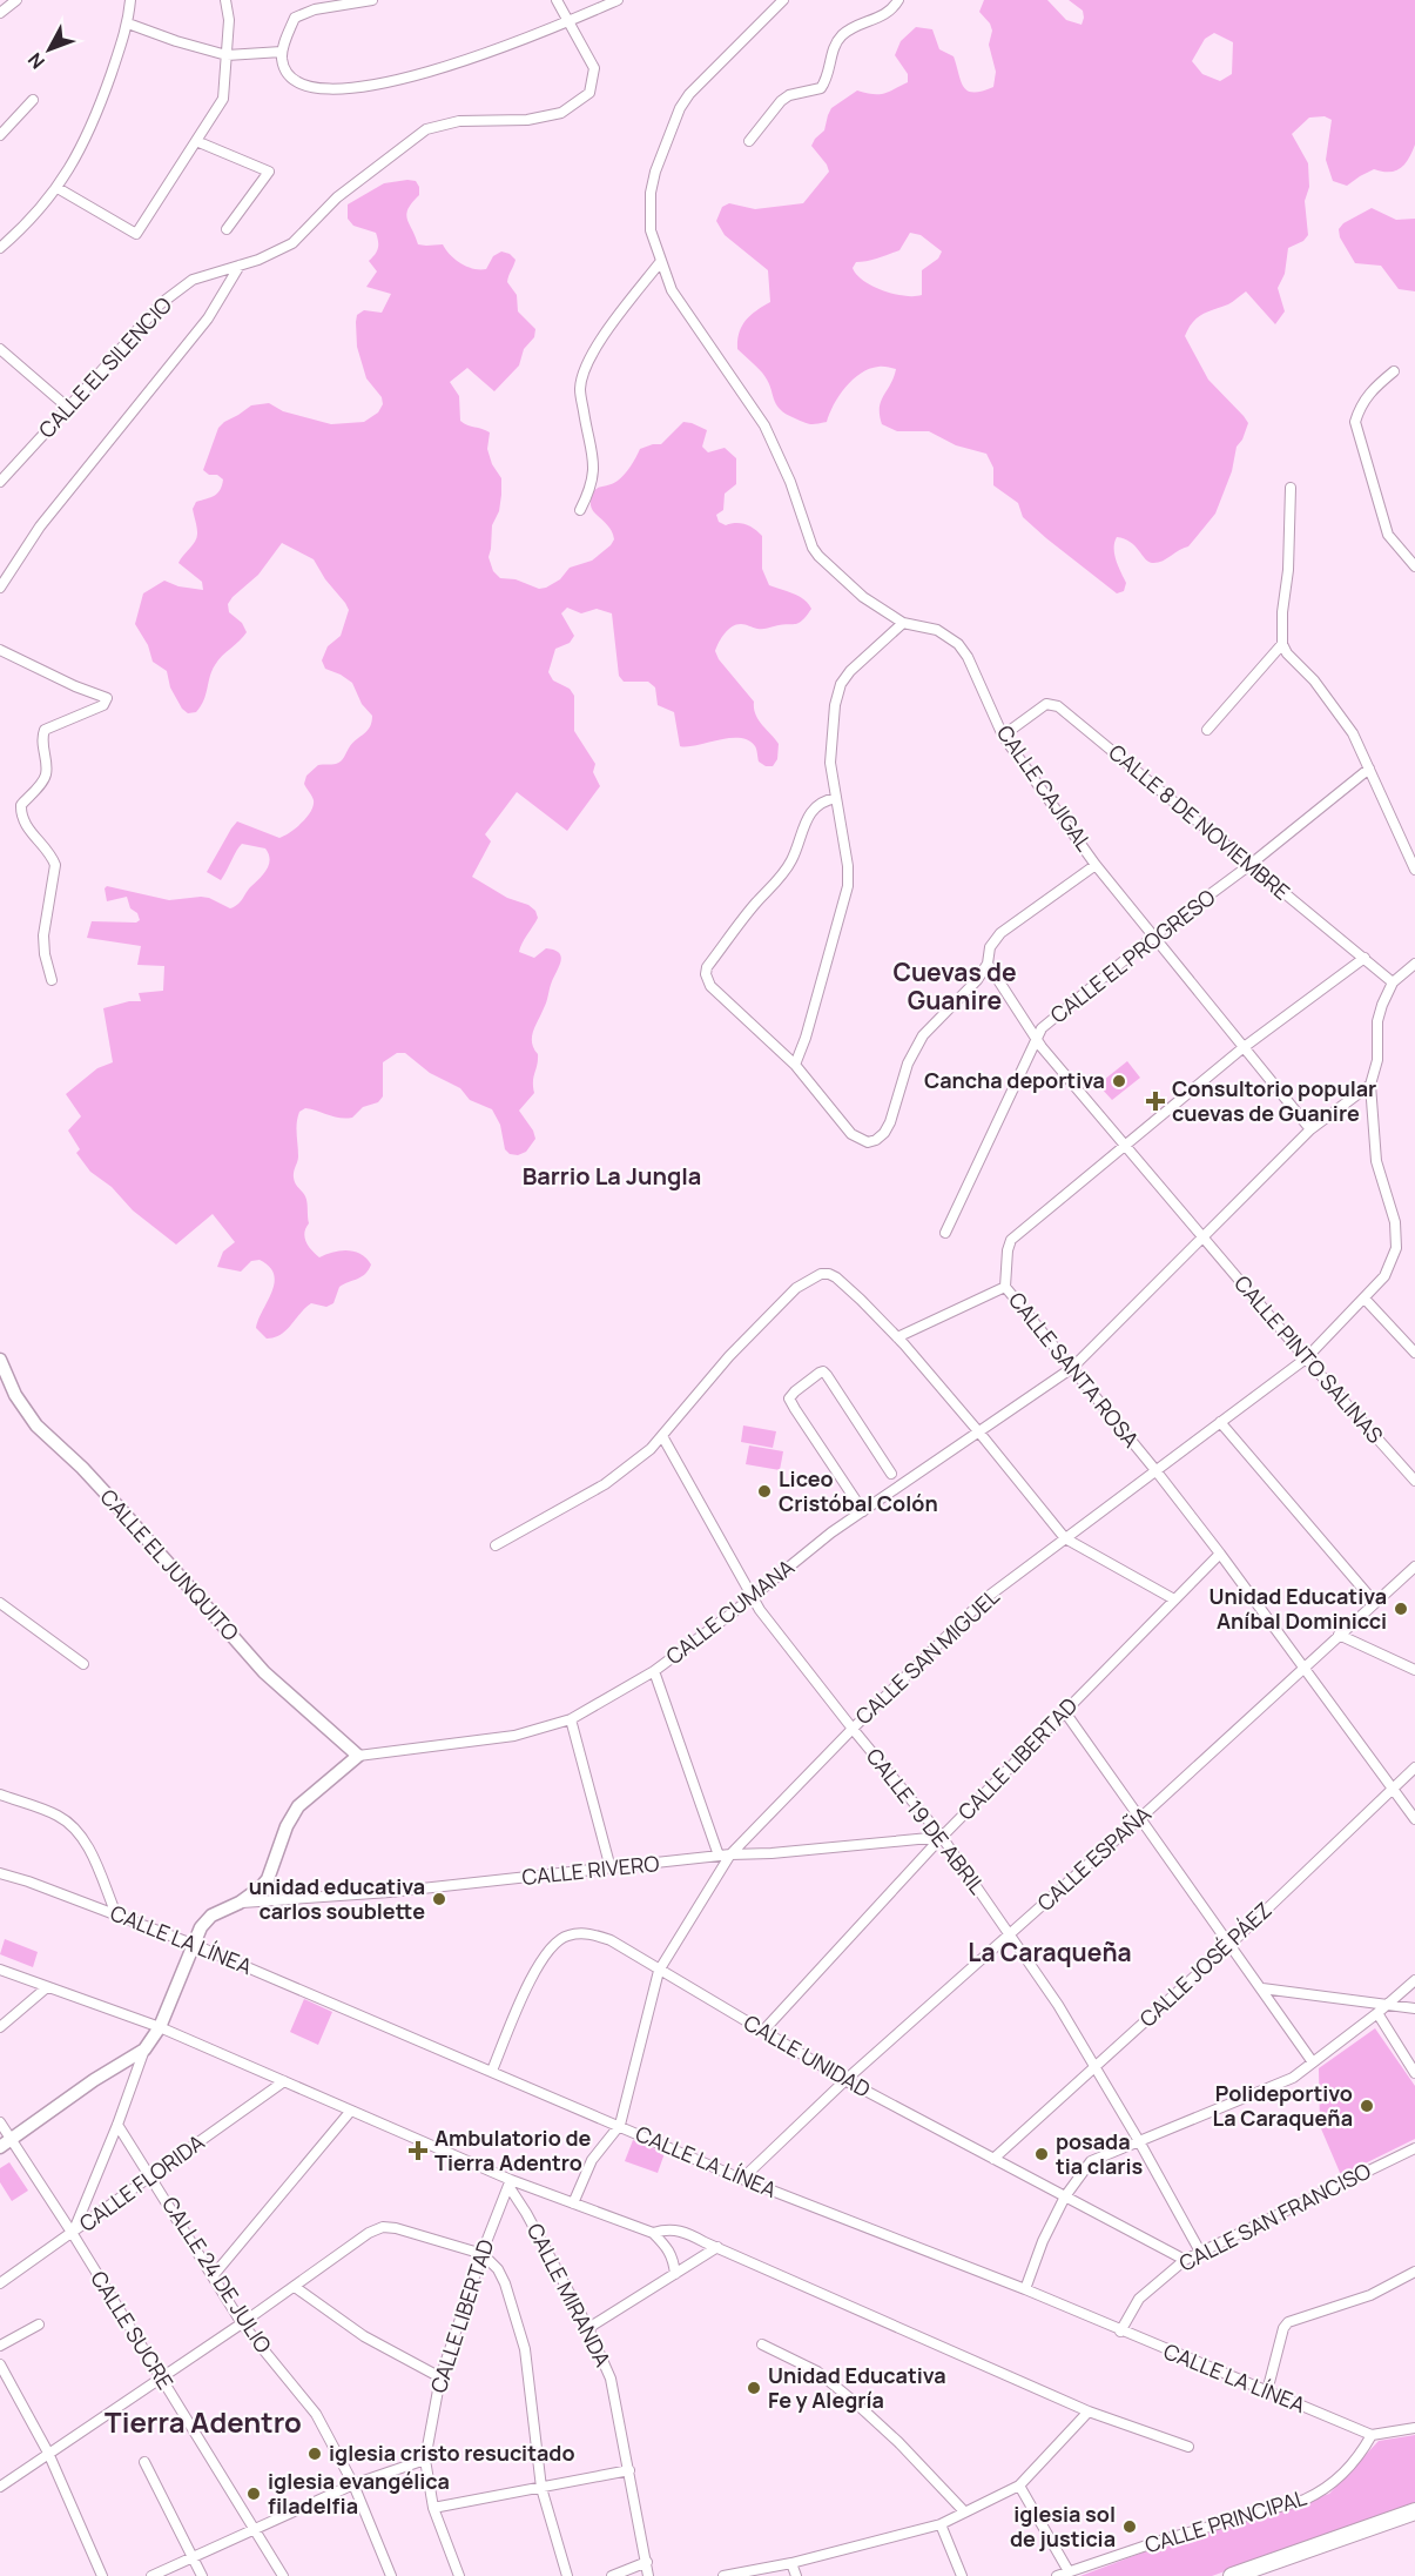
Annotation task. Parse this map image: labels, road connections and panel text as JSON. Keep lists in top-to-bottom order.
{
  "streets": {
    "street": [
      "CALLE EL SILENCIO",
      "CALLE CAJIGAL",
      "CALLE 8 DE NOVIEMBRE",
      "CALLE EL PROGRESO",
      "CALLE PINTO SALINAS",
      "CALLE SANTA ROSA",
      "CALLE EL JUNQUITO",
      "CALLE CUMANA",
      "CALLE SAN MIGUEL",
      "CALLE LIBERTAD",
      "CALLE 19 DE ABRIL",
      "CALLE ESPAÑA",
      "CALLE RIVERO",
      "CALLE LA LÍNEA",
      "CALLE JOSÉ PÁEZ",
      "CALLE UNIDAD",
      "CALLE FLORIDA",
      "CALLE SAN FRANCISO",
      "CALLE 24 DE JULIO",
      "CALLE MIRANDA",
      "CALLE SUCRE",
      "CALLE PRINCIPAL"
    ]
  },
  "crossings": [
    ["CALLE CAJIGAL", "CALLE 8 DE NOVIEMBRE"],
    ["CALLE CAJIGAL", "CALLE EL PROGRESO"],
    ["CALLE CAJIGAL", "CALLE SANTA ROSA"],
    ["CALLE 8 DE NOVIEMBRE", "CALLE EL PROGRESO"],
    ["CALLE 8 DE NOVIEMBRE", "CALLE SANTA ROSA"],
    ["CALLE 8 DE NOVIEMBRE", "CALLE SAN MIGUEL"],
    ["CALLE EL PROGRESO", "CALLE PINTO SALINAS"],
    ["CALLE PINTO SALINAS", "CALLE SANTA ROSA"],
    ["CALLE PINTO SALINAS", "CALLE CUMANA"],
    ["CALLE PINTO SALINAS", "CALLE SAN MIGUEL"],
    ["CALLE SANTA ROSA", "CALLE CUMANA"],
    ["CALLE SANTA ROSA", "CALLE SAN MIGUEL"],
    ["CALLE SANTA ROSA", "CALLE LIBERTAD"],
    ["CALLE SANTA ROSA", "CALLE ESPAÑA"],
    ["CALLE SANTA ROSA", "CALLE JOSÉ PÁEZ"],
    ["CALLE EL JUNQUITO", "CALLE CUMANA"],
    ["CALLE CUMANA", "CALLE 19 DE ABRIL"],
    ["CALLE SAN MIGUEL", "CALLE 19 DE ABRIL"],
    ["CALLE SAN MIGUEL", "CALLE RIVERO"],
    ["CALLE SAN MIGUEL", "CALLE LA LÍNEA"],
    ["CALLE SAN MIGUEL", "CALLE UNIDAD"],
    ["CALLE LIBERTAD", "CALLE 19 DE ABRIL"],
    ["CALLE LIBERTAD", "CALLE RIVERO"],
    ["CALLE LIBERTAD", "CALLE UNIDAD"],
    ["CALLE LIBERTAD", "CALLE MIRANDA"],
    ["CALLE 19 DE ABRIL", "CALLE ESPAÑA"],
    ["CALLE 19 DE ABRIL", "CALLE RIVERO"],
    ["CALLE 19 DE ABRIL", "CALLE JOSÉ PÁEZ"],
    ["CALLE 19 DE ABRIL", "CALLE SAN FRANCISO"],
    ["CALLE ESPAÑA", "CALLE LA LÍNEA"],
    ["CALLE ESPAÑA", "CALLE UNIDAD"],
    ["CALLE LA LÍNEA", "CALLE UNIDAD"],
    ["CALLE LA LÍNEA", "CALLE SAN FRANCISO"],
    ["CALLE LA LÍNEA", "CALLE PRINCIPAL"],
    ["CALLE JOSÉ PÁEZ", "CALLE UNIDAD"],
    ["CALLE UNIDAD", "CALLE SAN FRANCISO"],
    ["CALLE FLORIDA", "CALLE 24 DE JULIO"],
    ["CALLE FLORIDA", "CALLE SUCRE"]
  ],
  "districts": [
    "Cuevas de Guanire",
    "Barrio La Jungla",
    "La Caraqueña",
    "Tierra Adentro"
  ],
  "places": {
    "other": [
      "Cancha deportiva",
      "Liceo Cristóbal Colón",
      "Unidad Educativa Aníbal Dominicci",
      "unidad educativa carlos soublette",
      "Polideportivo La Caraqueña",
      "posada tia claris",
      "Unidad Educativa Fe y Alegría",
      "iglesia cristo resucitado",
      "iglesia evangélica filadelfia",
      "iglesia sol de justicia"
    ],
    "health": ["Consultorio popular cuevas de Guanire", "Ambulatorio de Tierra Adentro"]
  },
  "north": "bottom left"
}
